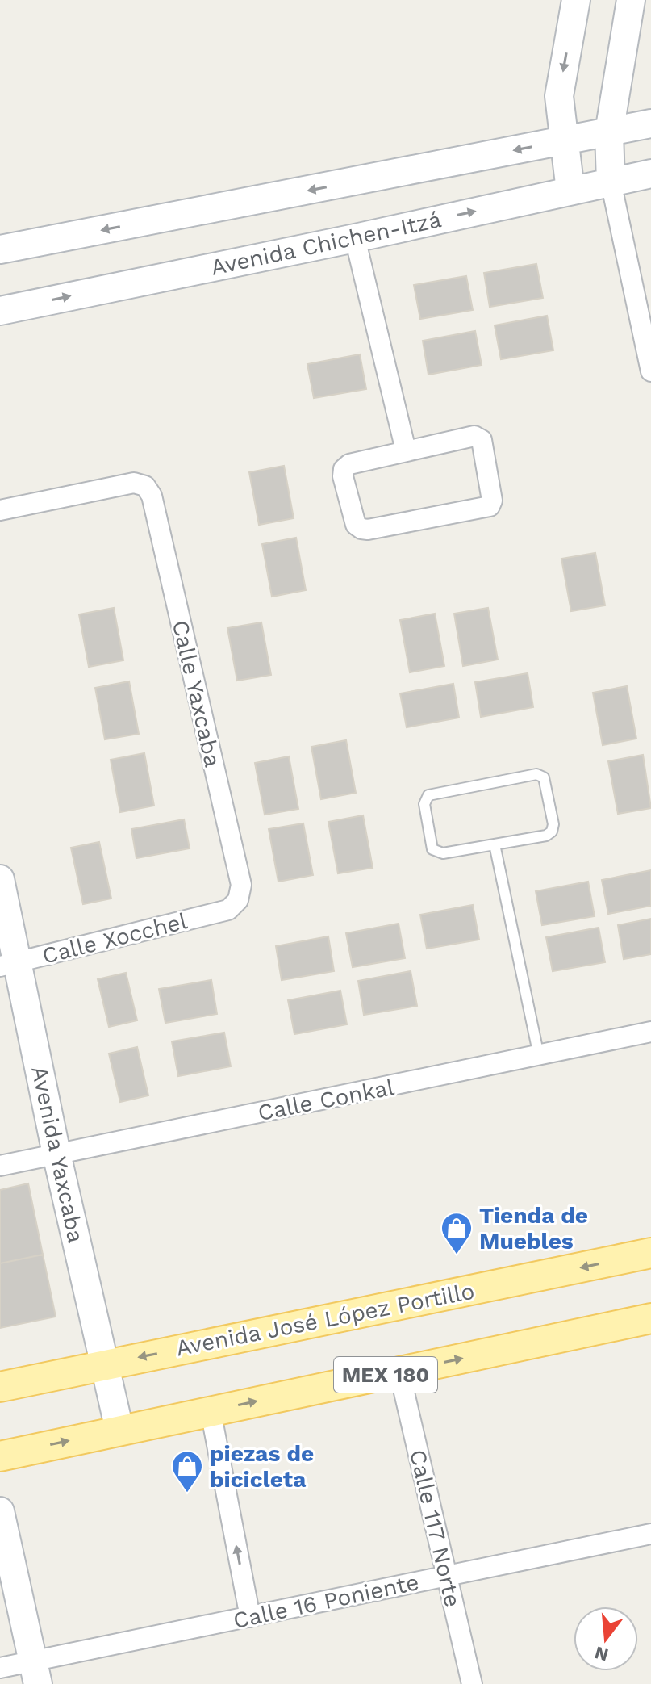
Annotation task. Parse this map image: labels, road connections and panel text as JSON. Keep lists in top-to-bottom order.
{
  "streets": {
    "main road": [
      "Avenida Chichen-Itzá",
      "Avenida Yaxcaba",
      "Avenida José López Portillo",
      "MEX 180"
    ],
    "street": [
      "Calle Yaxcaba",
      "Calle Xocchel",
      "Calle Conkal",
      "Calle 117 Norte",
      "Calle 16 Poniente"
    ]
  },
  "crossings": [
    ["Calle Yaxcaba", "Calle Xocchel"],
    ["Calle Xocchel", "Avenida Yaxcaba"],
    ["Calle Conkal", "Avenida Yaxcaba"],
    ["Avenida Yaxcaba", "Avenida José López Portillo"],
    ["Avenida Yaxcaba", "MEX 180"],
    ["MEX 180", "Calle 117 Norte"],
    ["Calle 117 Norte", "Calle 16 Poniente"]
  ],
  "places": {
    "shop": ["Tienda de Muebles", "piezas de bicicleta"]
  },
  "north": "bottom"
}
